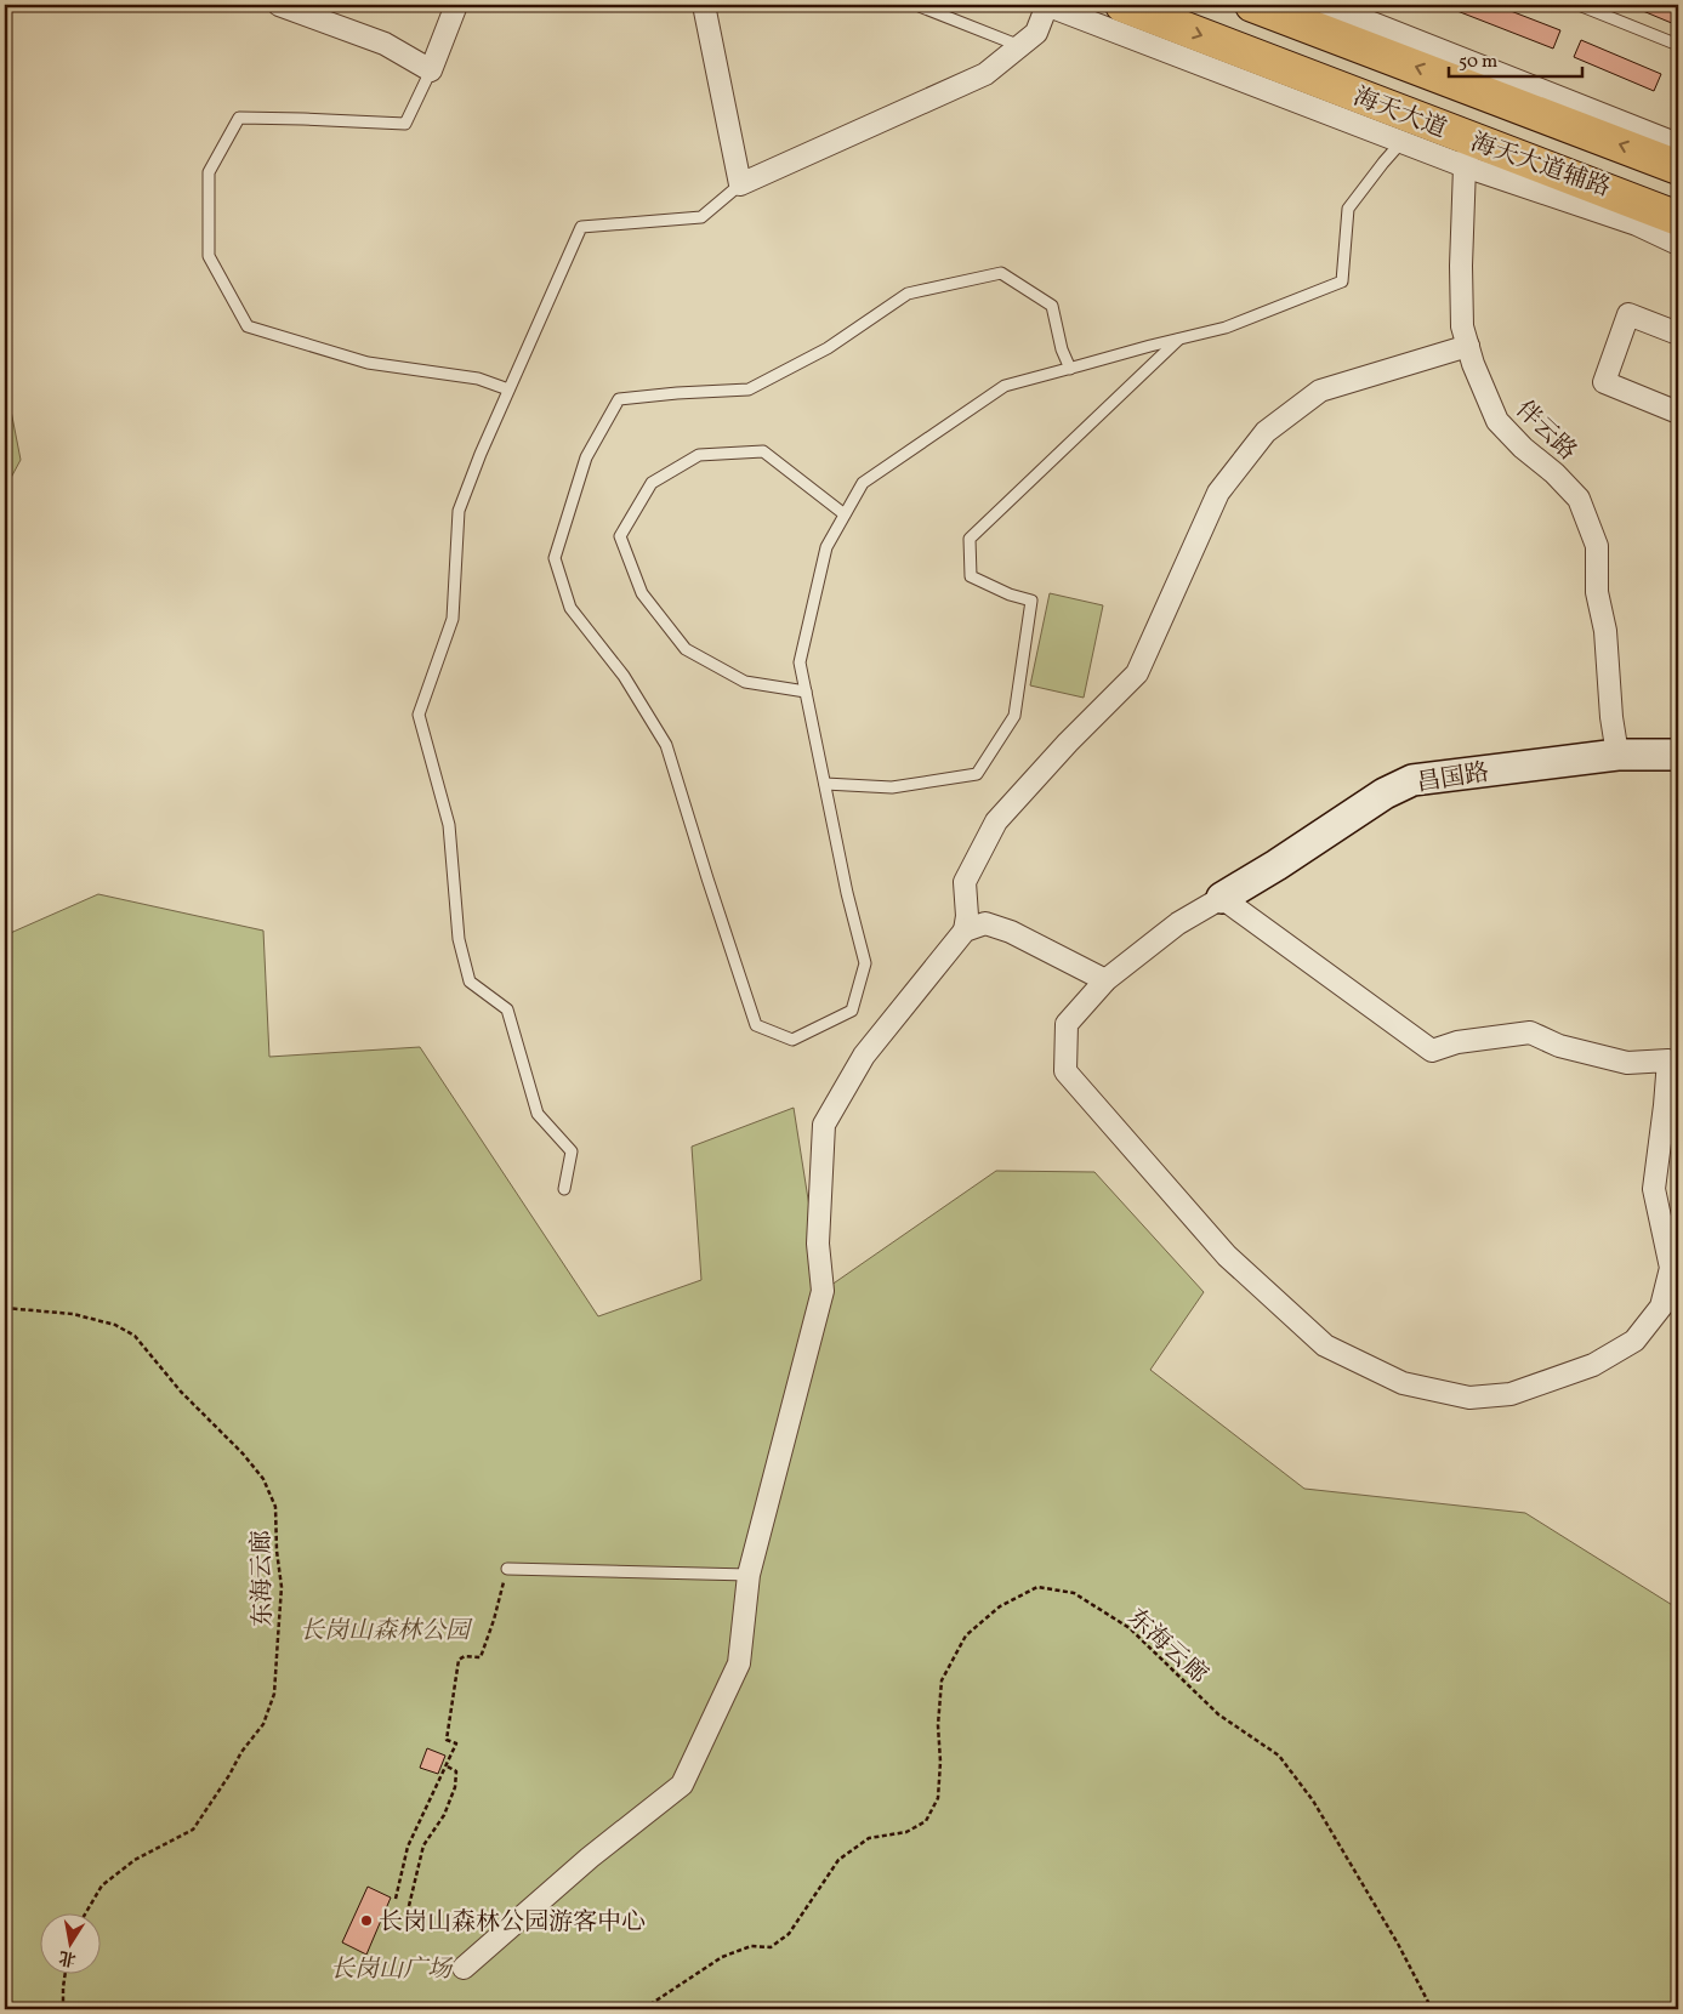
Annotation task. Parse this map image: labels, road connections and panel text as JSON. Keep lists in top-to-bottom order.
{
  "streets": {
    "main road": ["海天大道", "昌国路"],
    "street": ["海天大道辅路", "伴云路"],
    "path": ["东海云廊"]
  },
  "crossings": [
    ["海天大道", "海天大道辅路"],
    ["海天大道", "伴云路"],
    ["海天大道辅路", "伴云路"],
    ["伴云路", "昌国路"]
  ],
  "parks": ["长岗山森林公园", "长岗山广场"],
  "places": ["长岗山森林公园游客中心"],
  "scale_bar": "50 m",
  "north": "bottom"
}
